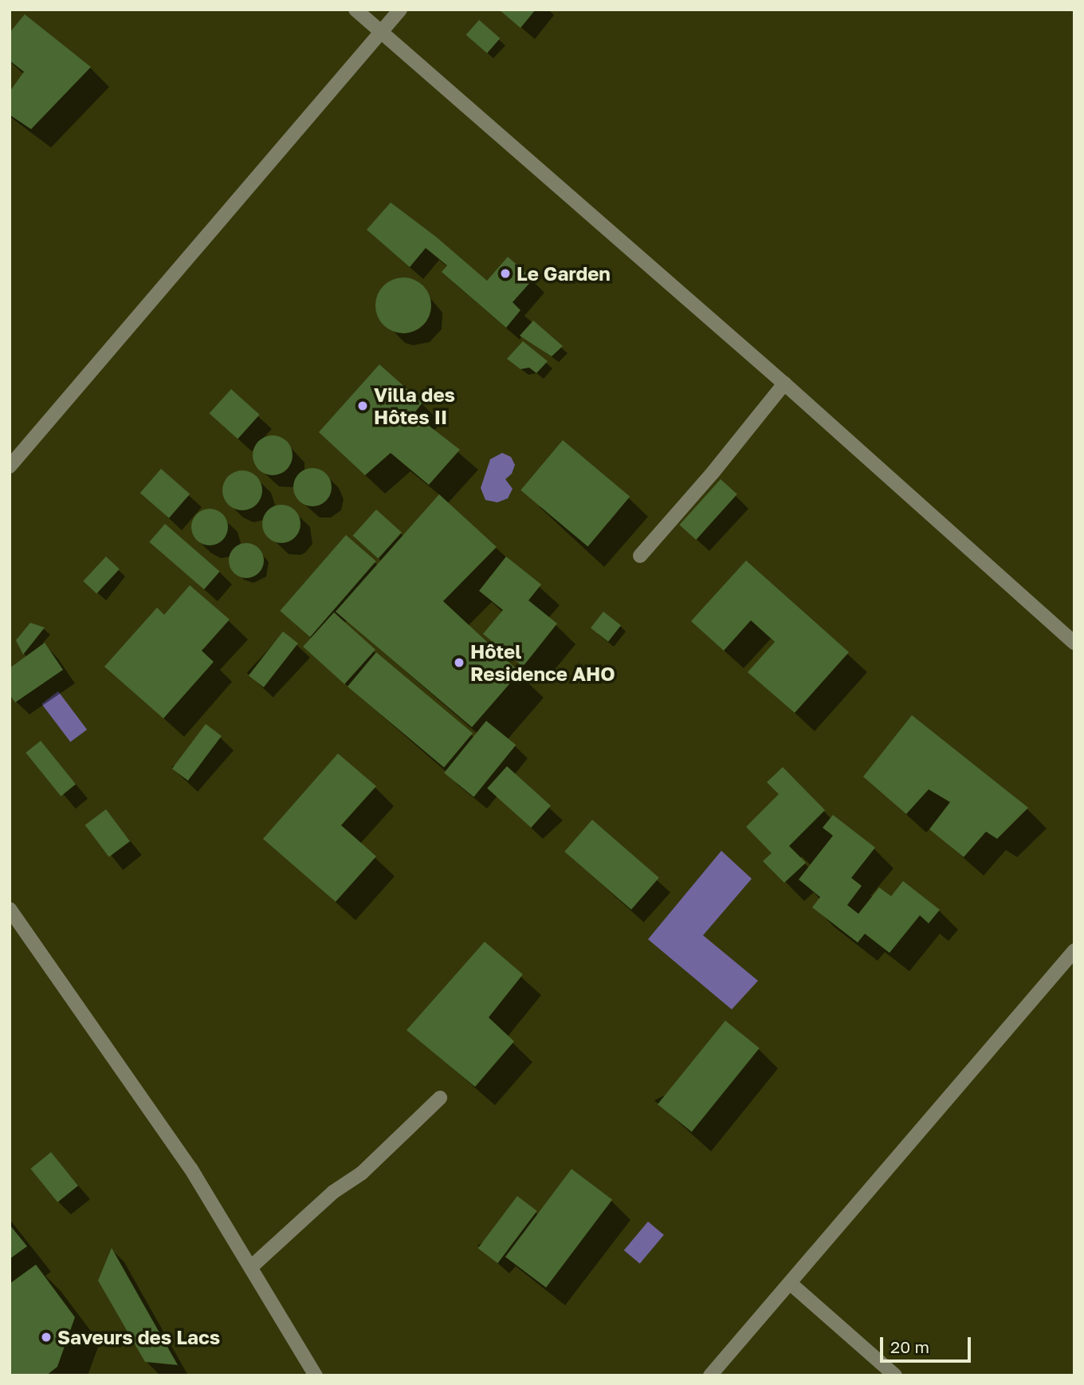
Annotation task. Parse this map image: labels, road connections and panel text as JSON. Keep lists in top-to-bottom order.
{
  "places": [
    "Le Garden",
    "Villa des Hôtes II",
    "Hôtel Residence AHO",
    "Saveurs des Lacs"
  ],
  "scale_bar": "20 m"
}
